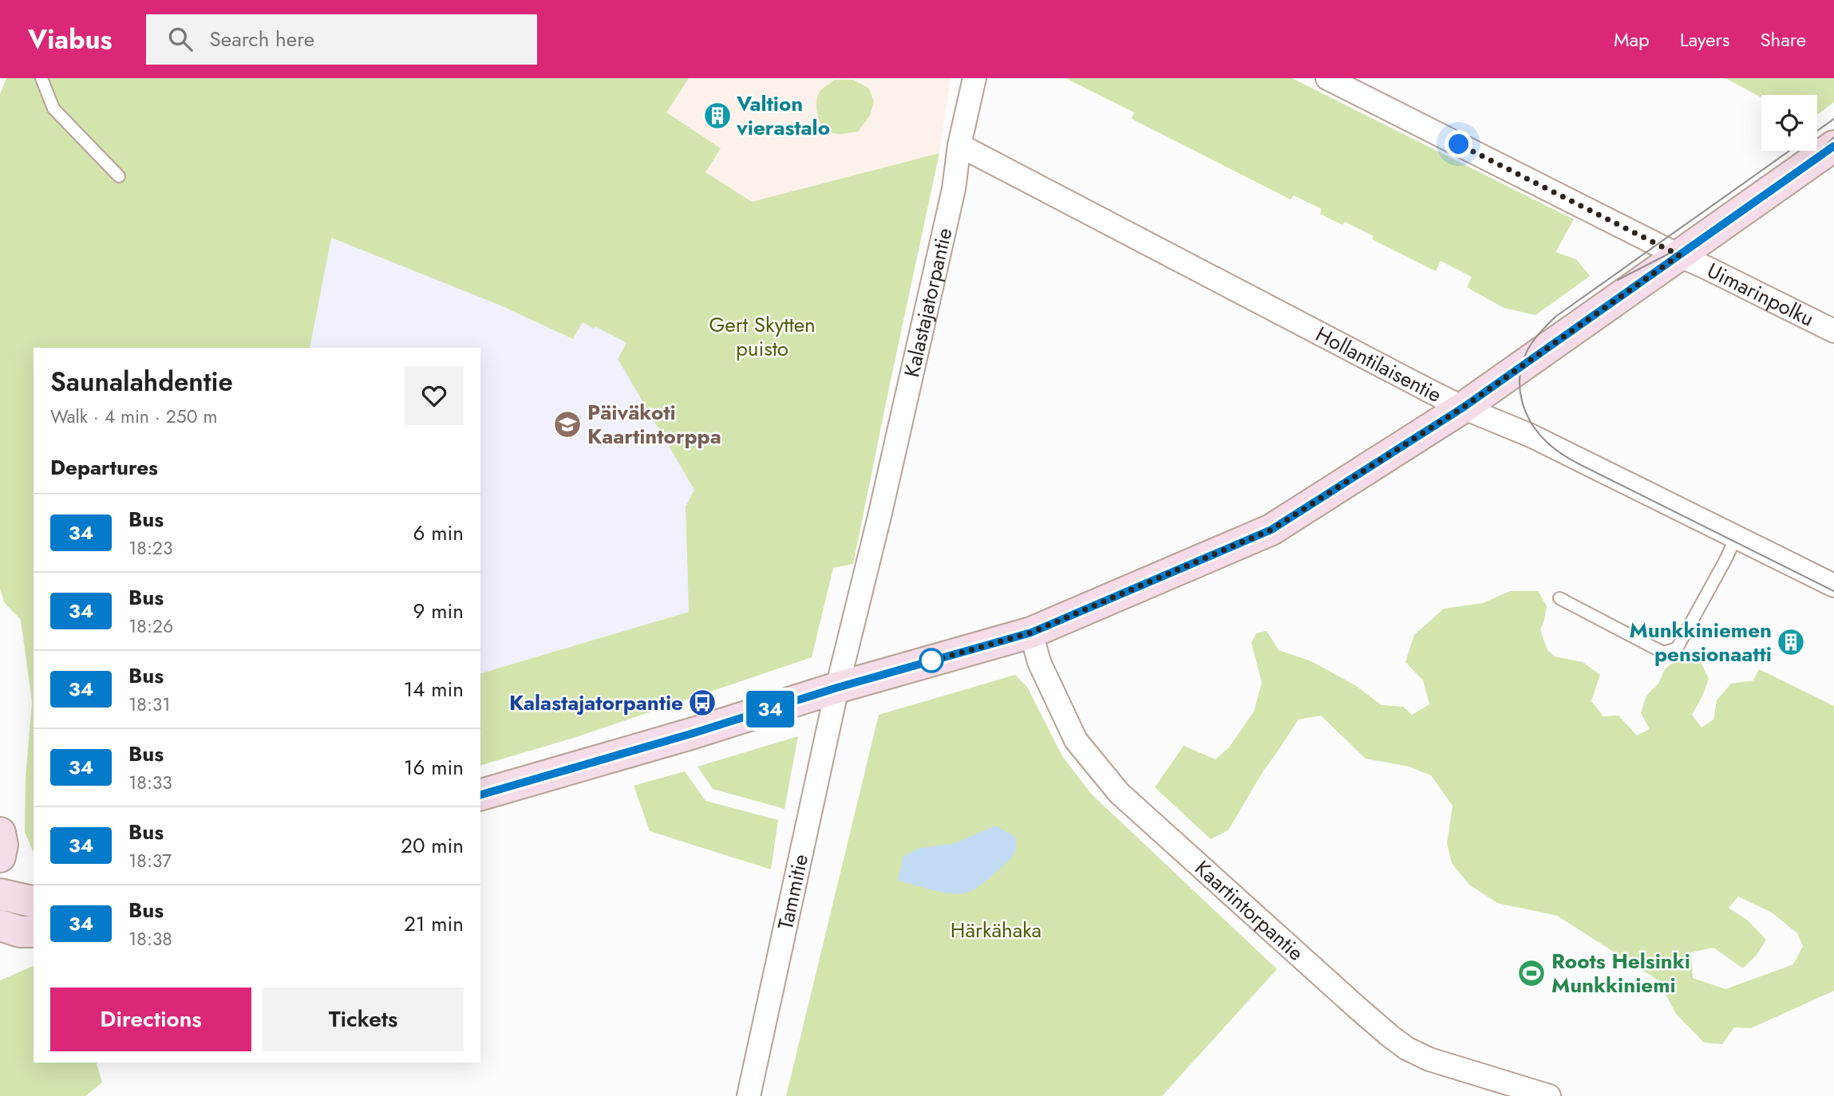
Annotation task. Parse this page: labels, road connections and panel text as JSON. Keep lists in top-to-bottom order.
{
  "streets": {
    "street": [
      "Uimarinpolku",
      "Kalastajatorpantie",
      "Hollantilaisentie",
      "Tammitie",
      "Kaartintorpantie"
    ]
  },
  "crossings": [
    ["Kalastajatorpantie", "Hollantilaisentie"],
    ["Kalastajatorpantie", "Tammitie"]
  ],
  "parks": ["Gert Skytten puisto", "Härkähaka"],
  "places": {
    "building": ["Valtion vierastalo", "Munkkiniemen pensionaatti"],
    "school or university": ["Päiväkoti Kaartintorppa"],
    "bus stop": ["Kalastajatorpantie"],
    "sports": ["Roots Helsinki Munkkiniemi"]
  },
  "lines": ["bus line 34"],
  "page": {
    "header": "Viabus",
    "search": "Search here",
    "nav": ["Map", "Layers", "Share"],
    "on_map": "34",
    "heading": [
      ["Saunalahdentie", "Walk · 4 min · 250 m"],
      "Departures"
    ],
    "list": [
      {
        "mark": "34",
        "name": "Bus",
        "note": "18:23",
        "value": "6 min"
      },
      {
        "mark": "34",
        "name": "Bus",
        "note": "18:26",
        "value": "9 min"
      },
      {
        "mark": "34",
        "name": "Bus",
        "note": "18:31",
        "value": "14 min"
      },
      {
        "mark": "34",
        "name": "Bus",
        "note": "18:33",
        "value": "16 min"
      },
      {
        "mark": "34",
        "name": "Bus",
        "note": "18:37",
        "value": "20 min"
      },
      {
        "mark": "34",
        "name": "Bus",
        "note": "18:38",
        "value": "21 min"
      }
    ],
    "buttons": ["Directions", "Tickets"]
  }
}
